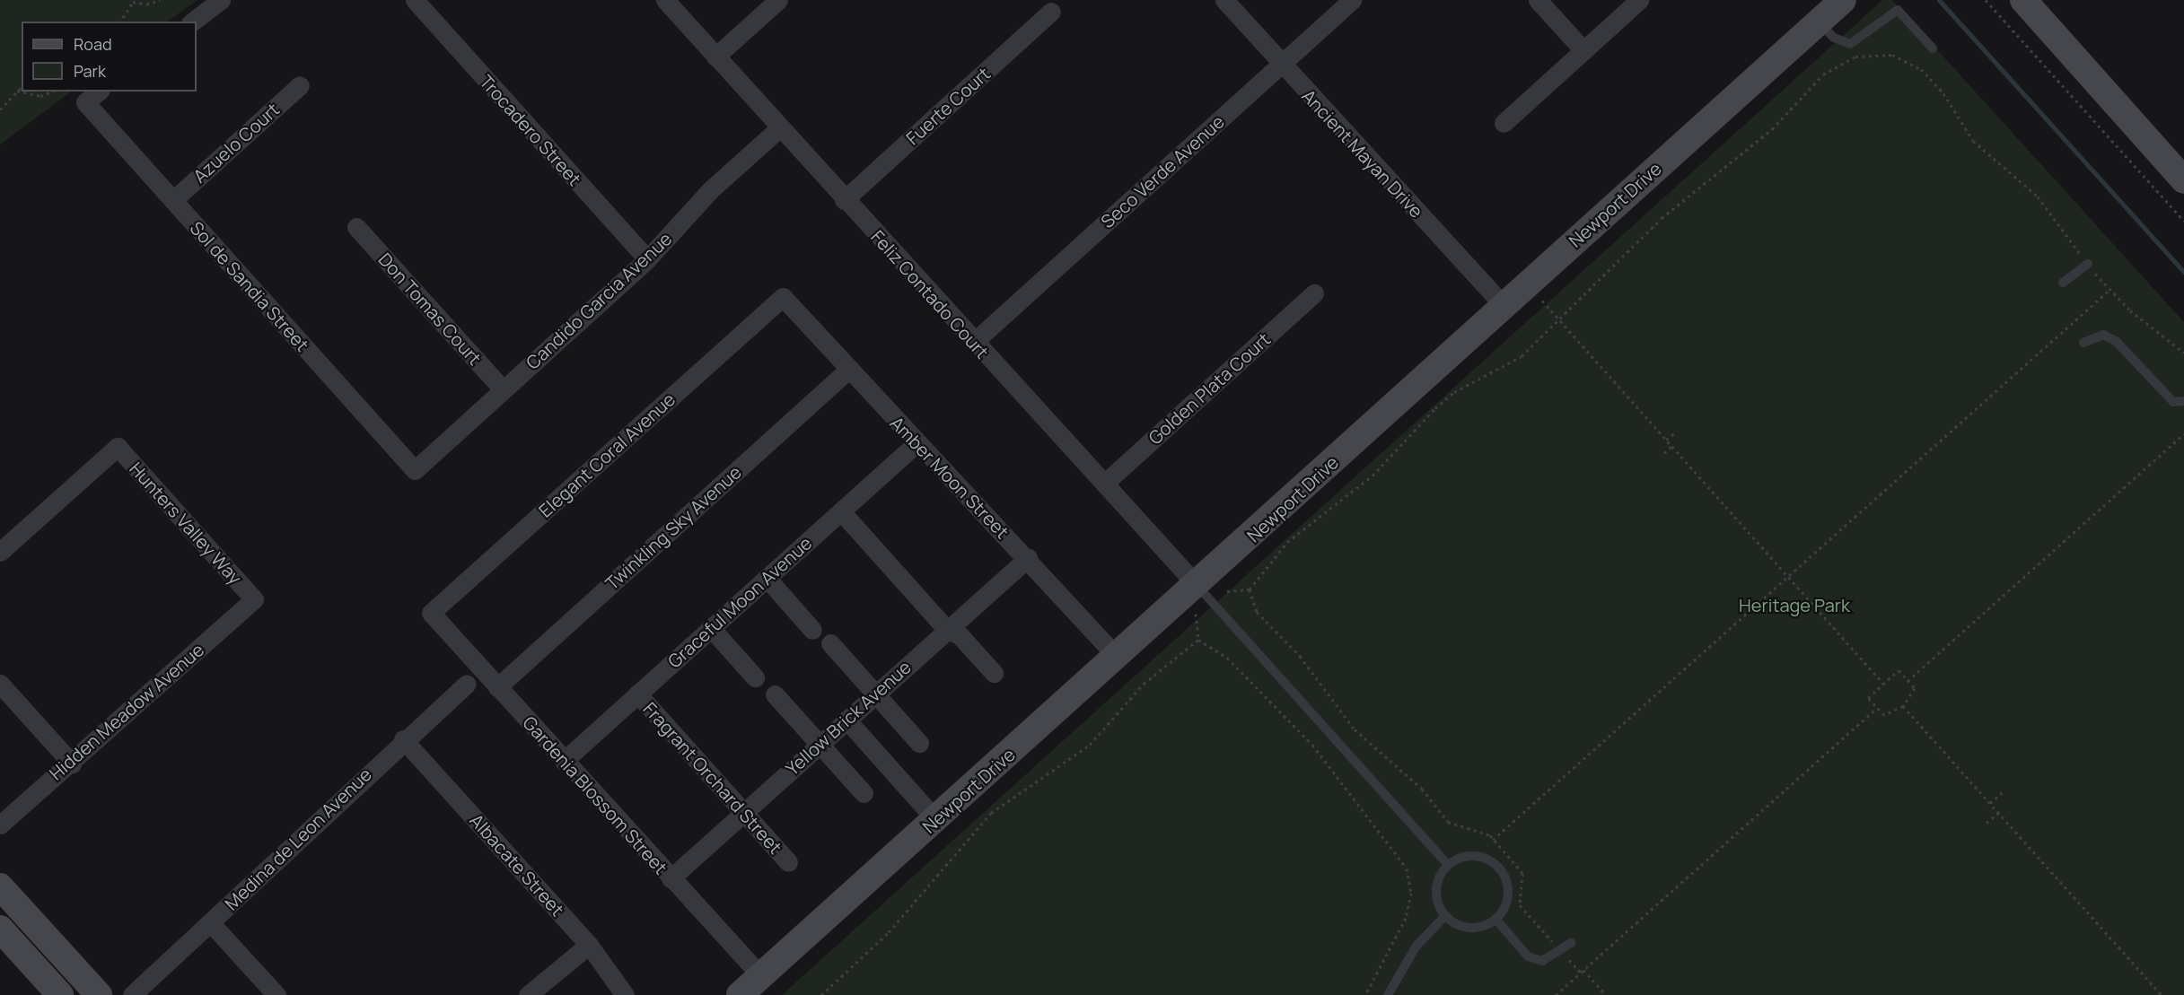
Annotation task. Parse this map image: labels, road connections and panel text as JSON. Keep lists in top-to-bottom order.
{
  "streets": {
    "street": [
      "Fuerte Court",
      "Trocadero Street",
      "Azuelo Court",
      "Ancient Mayan Drive",
      "Seco Verde Avenue",
      "Newport Drive",
      "Sol de Sandia Street",
      "Feliz Contado Court",
      "Candido Garcia Avenue",
      "Don Tomas Court",
      "Golden Plata Court",
      "Elegant Coral Avenue",
      "Amber Moon Street",
      "Hunters Valley Way",
      "Twinkling Sky Avenue",
      "Graceful Moon Avenue",
      "Hidden Meadow Avenue",
      "Yellow Brick Avenue",
      "Fragrant Orchard Street",
      "Gardenia Blossom Street",
      "Medina de Leon Avenue",
      "Albacate Street"
    ]
  },
  "crossings": [
    ["Fuerte Court", "Feliz Contado Court"],
    ["Trocadero Street", "Candido Garcia Avenue"],
    ["Azuelo Court", "Sol de Sandia Street"],
    ["Ancient Mayan Drive", "Seco Verde Avenue"],
    ["Ancient Mayan Drive", "Newport Drive"],
    ["Seco Verde Avenue", "Feliz Contado Court"],
    ["Newport Drive", "Feliz Contado Court"],
    ["Newport Drive", "Amber Moon Street"],
    ["Newport Drive", "Gardenia Blossom Street"],
    ["Sol de Sandia Street", "Candido Garcia Avenue"],
    ["Feliz Contado Court", "Candido Garcia Avenue"],
    ["Feliz Contado Court", "Golden Plata Court"],
    ["Candido Garcia Avenue", "Don Tomas Court"],
    ["Elegant Coral Avenue", "Amber Moon Street"],
    ["Elegant Coral Avenue", "Gardenia Blossom Street"],
    ["Amber Moon Street", "Twinkling Sky Avenue"],
    ["Amber Moon Street", "Graceful Moon Avenue"],
    ["Amber Moon Street", "Yellow Brick Avenue"],
    ["Hunters Valley Way", "Hidden Meadow Avenue"],
    ["Twinkling Sky Avenue", "Gardenia Blossom Street"],
    ["Graceful Moon Avenue", "Fragrant Orchard Street"],
    ["Graceful Moon Avenue", "Gardenia Blossom Street"],
    ["Yellow Brick Avenue", "Fragrant Orchard Street"],
    ["Yellow Brick Avenue", "Gardenia Blossom Street"],
    ["Medina de Leon Avenue", "Albacate Street"]
  ],
  "parks": ["Heritage Park"],
  "legend": ["Road", "Park"]
}
